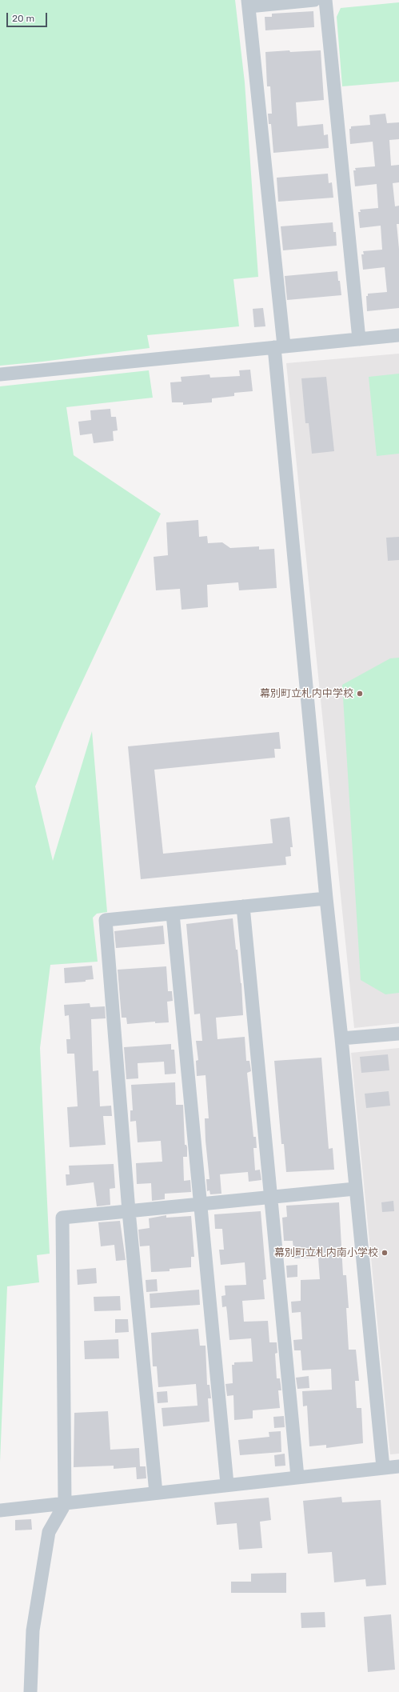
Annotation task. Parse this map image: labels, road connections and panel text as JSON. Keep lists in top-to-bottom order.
{
  "places": ["幕別町立札内中学校", "幕別町立札内南小学校"],
  "scale_bar": "20 m"
}
